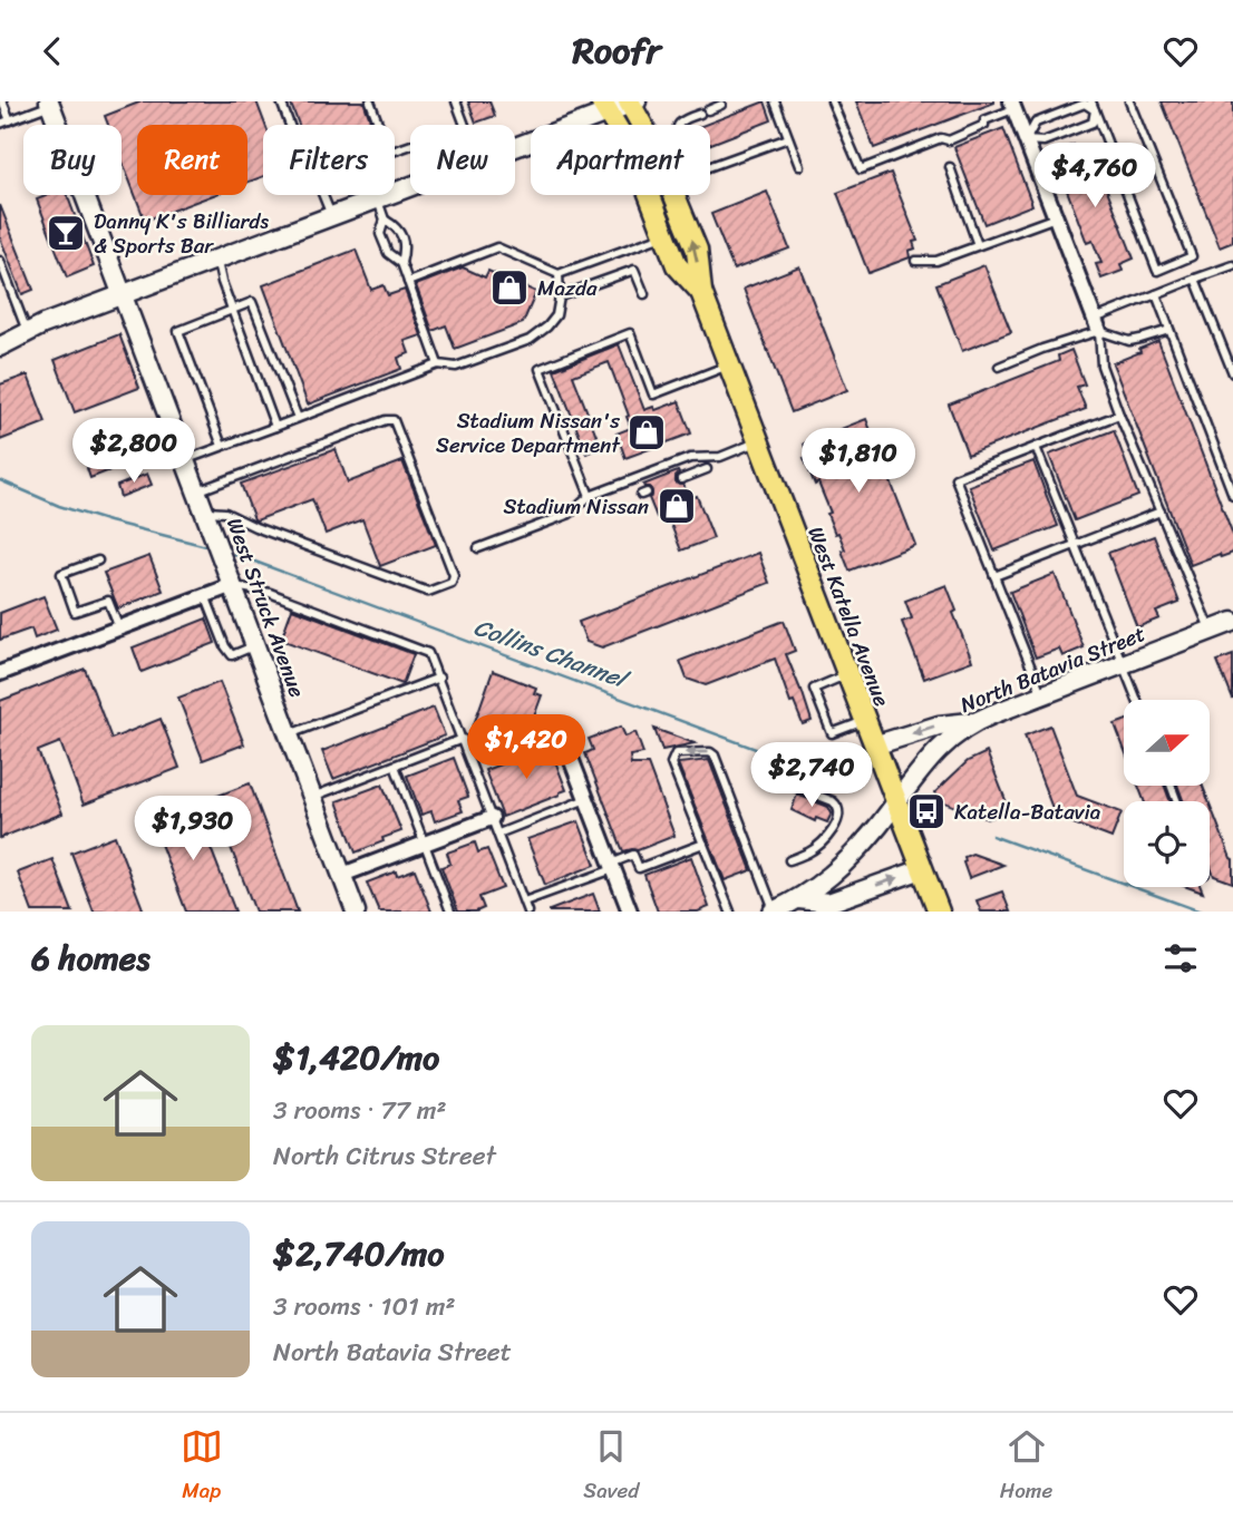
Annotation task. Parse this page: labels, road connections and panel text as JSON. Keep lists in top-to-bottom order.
{
  "streets": {
    "main road": ["West Katella Avenue"],
    "street": ["West Struck Avenue", "North Batavia Street"]
  },
  "crossings": [
    ["West Katella Avenue", "North Batavia Street"]
  ],
  "water": ["Collins Channel"],
  "places": {
    "bar": ["Danny K's Billiards & Sports Bar"],
    "shop": ["Mazda", "Stadium Nissan's Service Department", "Stadium Nissan"],
    "bus stop": ["Katella-Batavia"]
  },
  "north": "right",
  "page": {
    "header": "Roofr",
    "chip": [
      "Buy",
      "Rent",
      "Filters",
      "New",
      "Apartment"
    ],
    "price": [
      "$4,760",
      "$2,800",
      "$1,810",
      "$1,420",
      "$2,740",
      "$1,930"
    ],
    "heading": "6 homes",
    "list": [
      {
        "name": "$1,420/mo",
        "note": "3 rooms · 77 m² · North Citrus Street"
      },
      {
        "name": "$2,740/mo",
        "note": "3 rooms · 101 m² · North Batavia Street"
      }
    ],
    "tabs": ["Map", "Saved", "Home"]
  }
}
